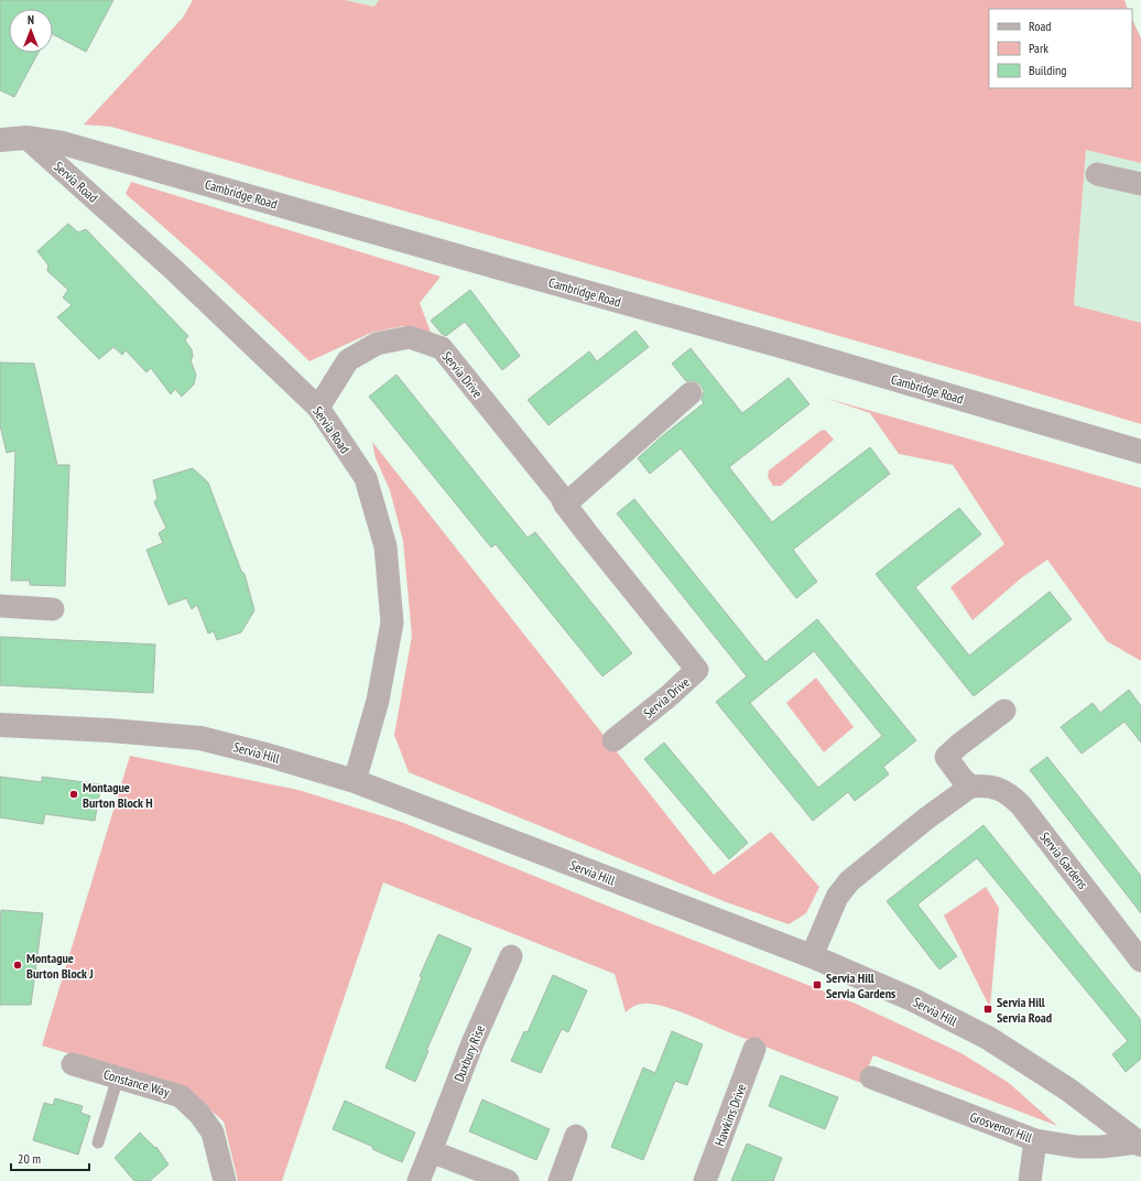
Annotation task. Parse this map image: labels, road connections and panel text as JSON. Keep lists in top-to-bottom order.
{
  "streets": {
    "street": [
      "Servia Road",
      "Cambridge Road",
      "Servia Drive",
      "Servia Hill",
      "Servia Gardens",
      "Duxbury Rise",
      "Constance Way",
      "Hawkins Drive",
      "Grosvenor Hill"
    ]
  },
  "crossings": [
    ["Servia Road", "Cambridge Road"],
    ["Servia Road", "Servia Drive"],
    ["Servia Road", "Servia Hill"],
    ["Servia Hill", "Grosvenor Hill"]
  ],
  "places": {
    "other": ["Montague Burton Block H", "Montague Burton Block J"],
    "transit": ["Servia Hill Servia Gardens", "Servia Hill Servia Road"]
  },
  "legend": ["Road", "Park", "Building"],
  "scale_bar": "20 m",
  "north": "top"
}
